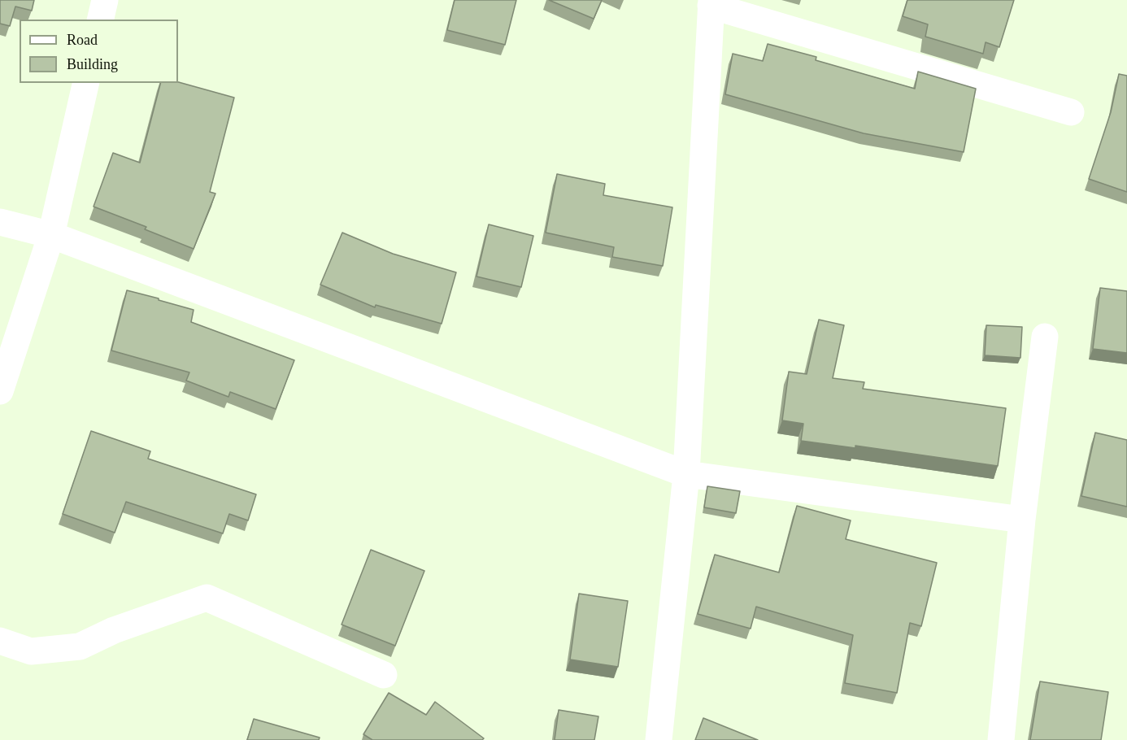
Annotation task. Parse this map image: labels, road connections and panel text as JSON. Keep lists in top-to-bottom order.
{
  "legend": ["Road", "Building"]
}
